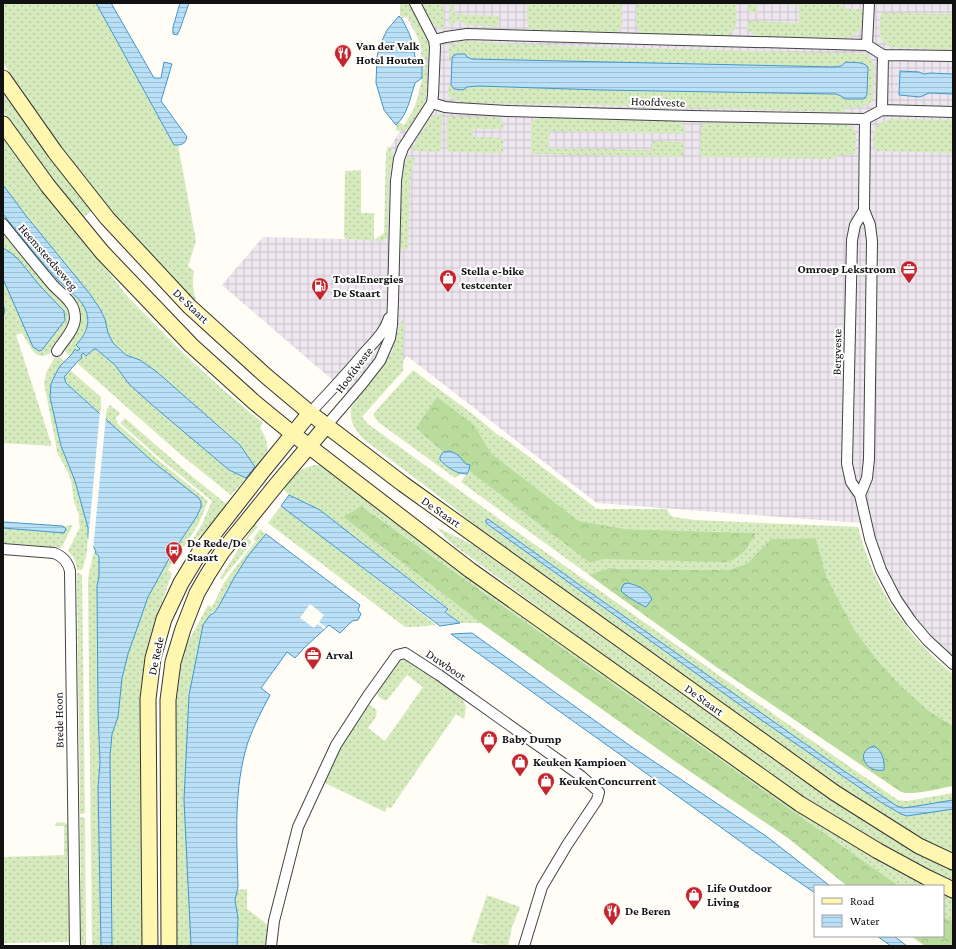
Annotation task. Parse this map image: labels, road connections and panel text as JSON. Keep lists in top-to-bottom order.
{
  "streets": {
    "main road": ["De Staart", "De Rede"],
    "street": [
      "Hoofdveste",
      "Heemsteedseweg",
      "Bergveste",
      "Duwboot",
      "Brede Hoon"
    ]
  },
  "crossings": [
    ["Hoofdveste", "De Staart"],
    ["Hoofdveste", "Bergveste"],
    ["Hoofdveste", "De Rede"],
    ["De Staart", "De Rede"]
  ],
  "places": {
    "restaurant": ["Van der Valk Hotel Houten", "De Beren"],
    "office": ["Omroep Lekstroom", "Arval"],
    "shop": [
      "Stella e-bike testcenter",
      "Baby Dump",
      "Keuken Kampioen",
      "KeukenConcurrent",
      "Life Outdoor Living"
    ],
    "fuel station": ["TotalEnergies De Staart"],
    "bus stop": ["De Rede/De Staart"]
  },
  "legend": ["Road", "Water"]
}
